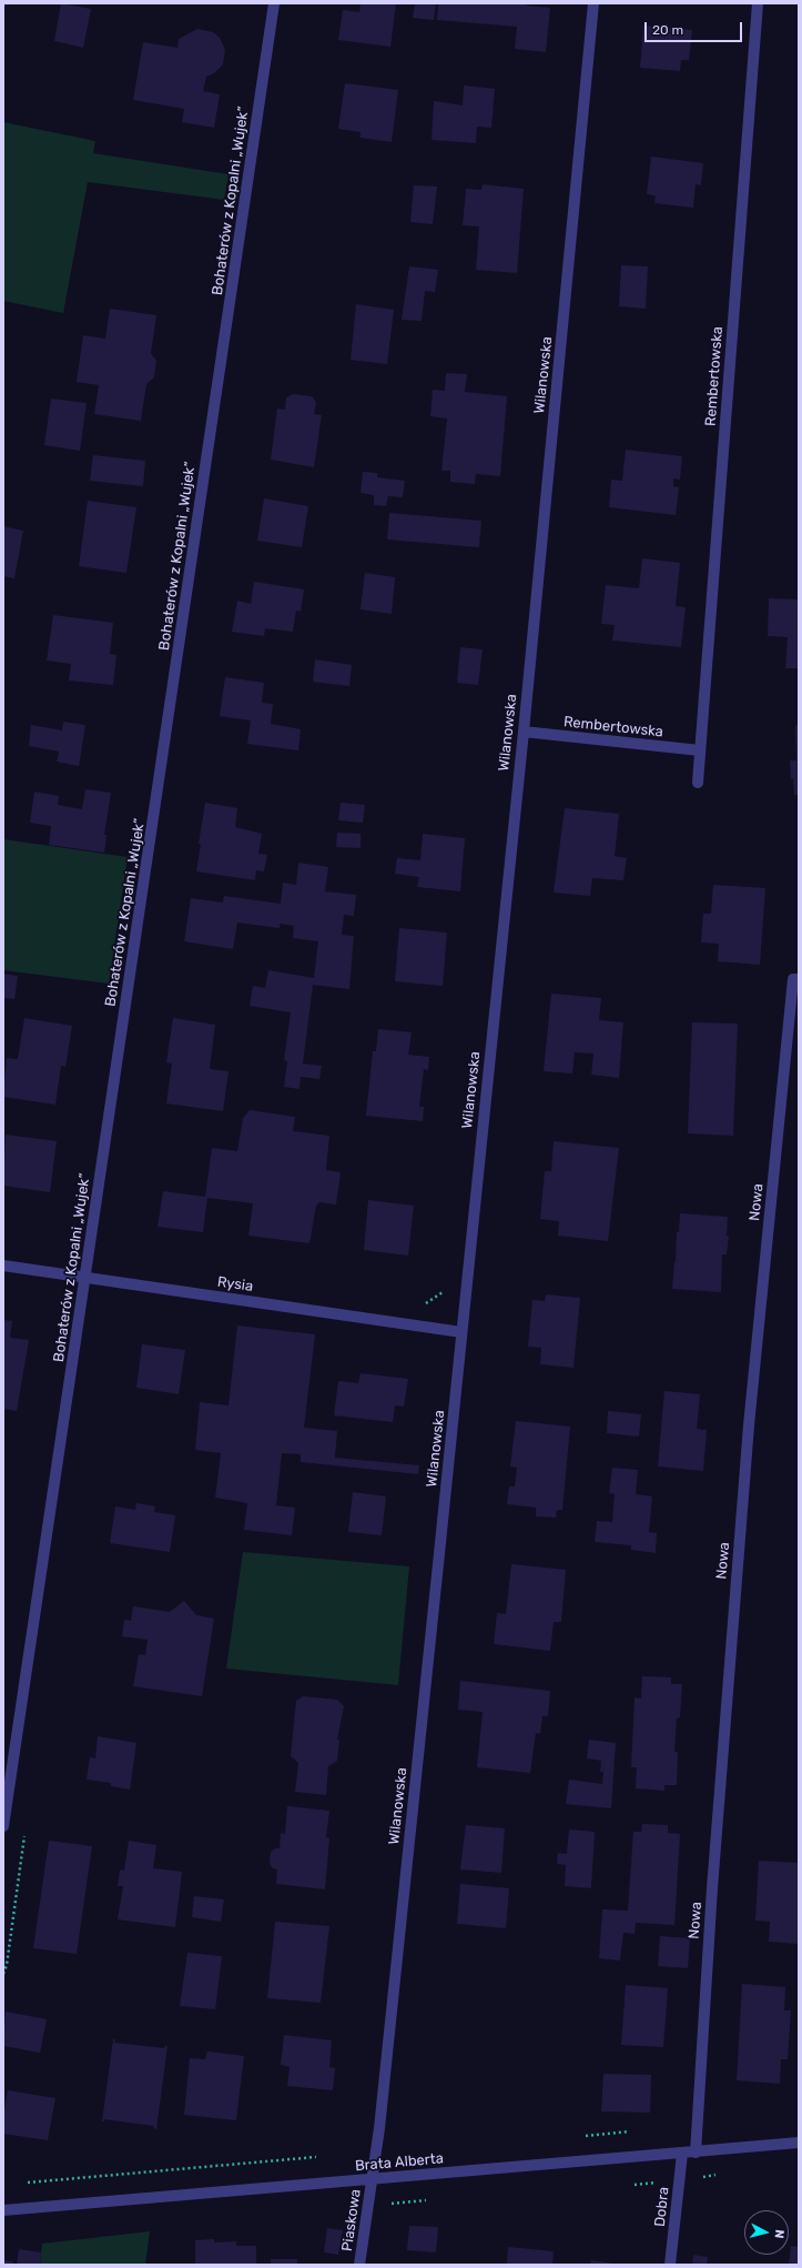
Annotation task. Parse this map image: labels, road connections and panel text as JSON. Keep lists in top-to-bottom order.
{
  "streets": {
    "street": [
      "Bohaterów z Kopalni „Wujek”",
      "Wilanowska",
      "Rembertowska",
      "Nowa",
      "Rysia",
      "Brata Alberta",
      "Dobra",
      "Piaskowa"
    ]
  },
  "crossings": [
    ["Bohaterów z Kopalni „Wujek”", "Rysia"],
    ["Wilanowska", "Rembertowska"],
    ["Wilanowska", "Rysia"],
    ["Wilanowska", "Brata Alberta"],
    ["Wilanowska", "Piaskowa"],
    ["Nowa", "Brata Alberta"],
    ["Brata Alberta", "Dobra"],
    ["Brata Alberta", "Piaskowa"]
  ],
  "scale_bar": "20 m",
  "north": "right"
}
